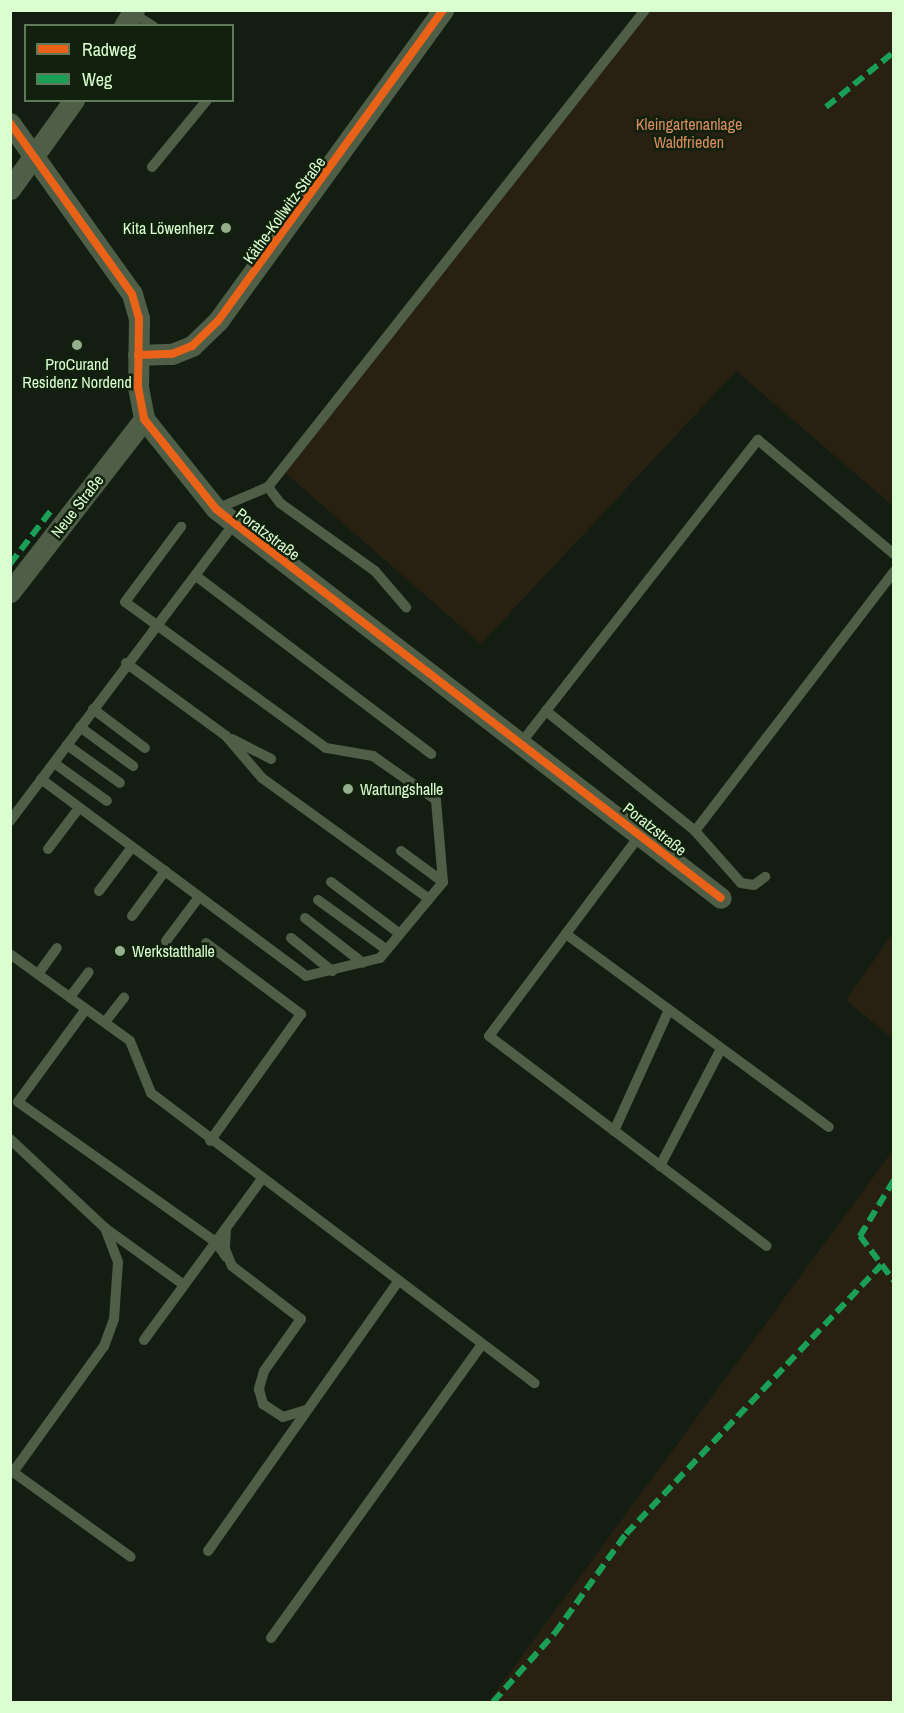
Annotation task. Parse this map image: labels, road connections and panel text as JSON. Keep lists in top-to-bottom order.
{
  "streets": {
    "street": ["Käthe-Kollwitz-Straße", "Neue Straße", "Poratzstraße"]
  },
  "crossings": [
    ["Neue Straße", "Poratzstraße"]
  ],
  "parks": ["Kleingartenanlage Waldfrieden"],
  "places": [
    "Kita Löwenherz",
    "ProCurand Residenz Nordend",
    "Wartungshalle",
    "Werkstatthalle"
  ],
  "legend": ["Radweg", "Weg"]
}
